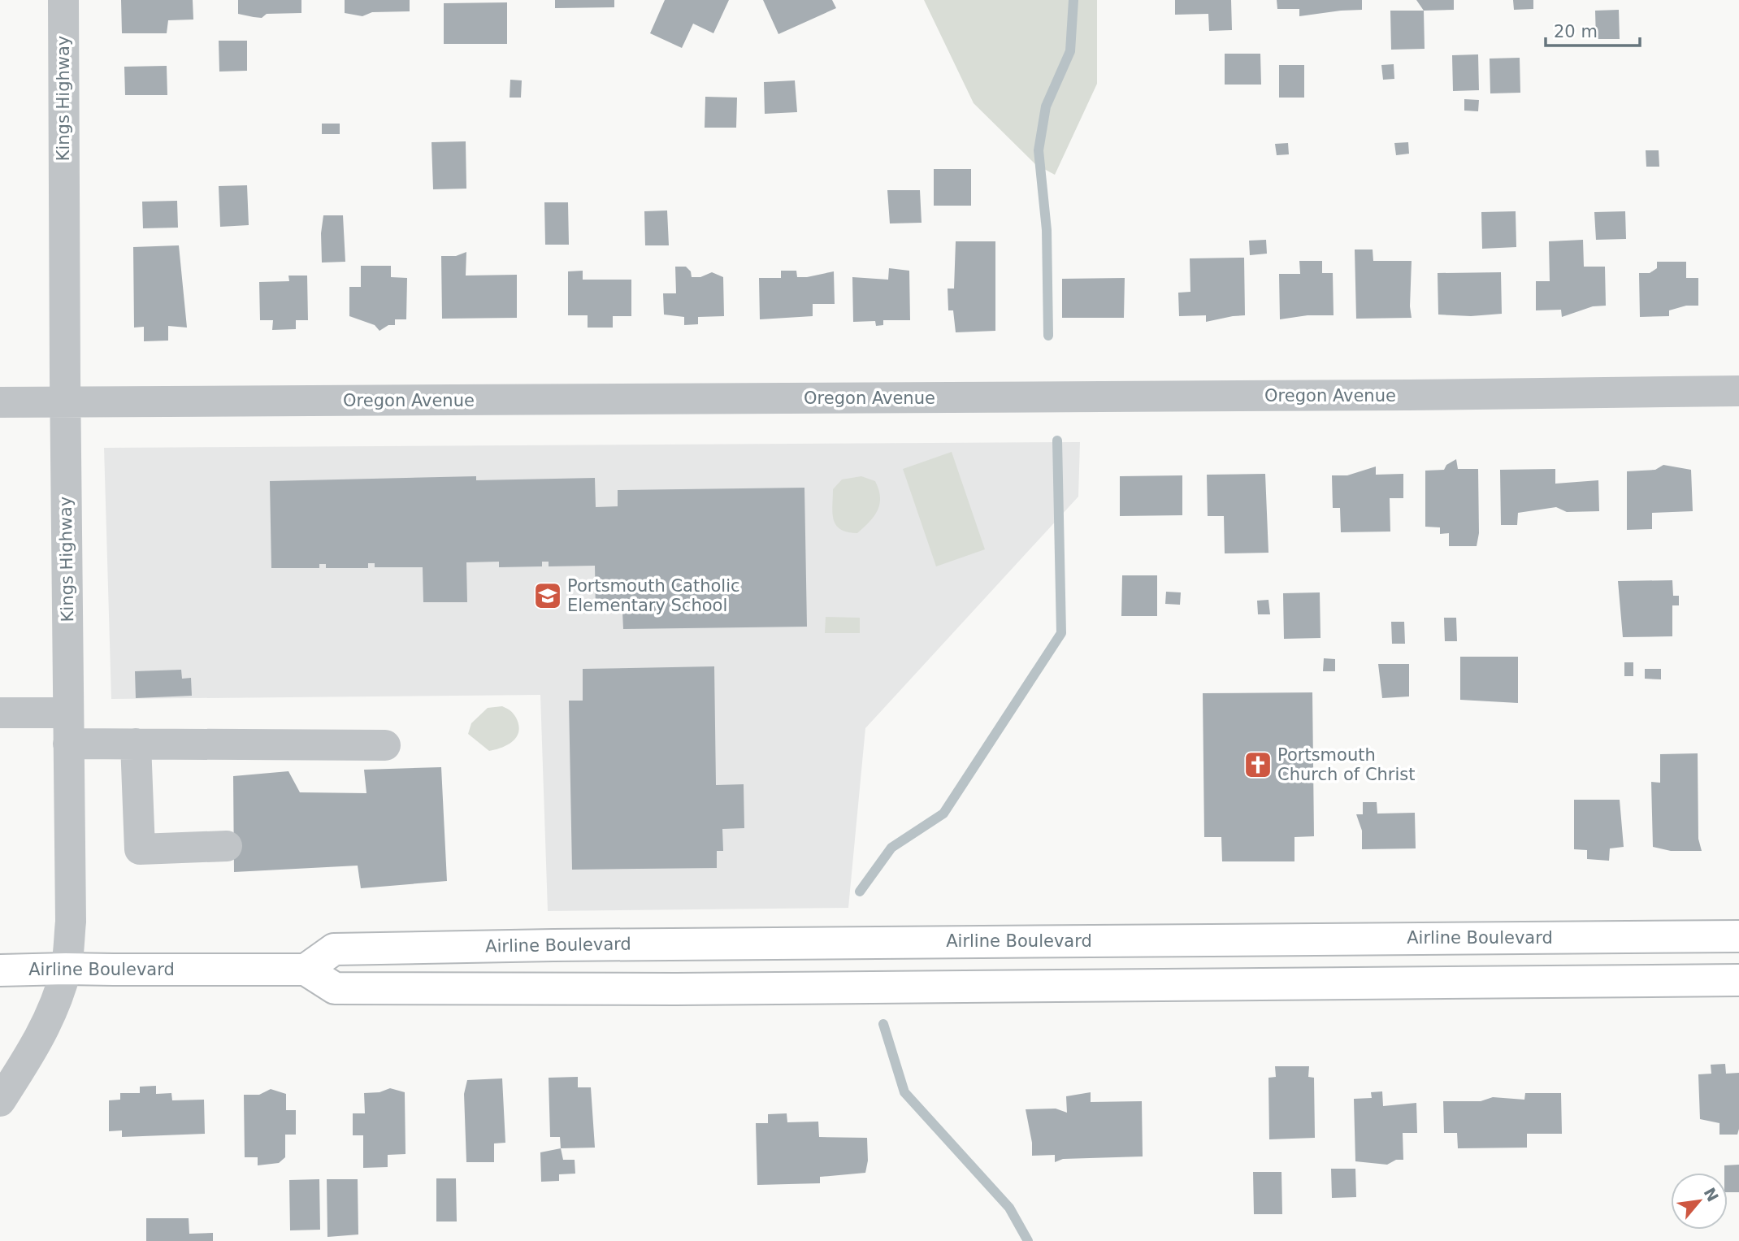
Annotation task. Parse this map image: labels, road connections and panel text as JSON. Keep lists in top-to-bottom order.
{
  "streets": {
    "main road": ["Airline Boulevard"],
    "street": ["Kings Highway", "Oregon Avenue"]
  },
  "crossings": [
    ["Kings Highway", "Oregon Avenue"],
    ["Kings Highway", "Airline Boulevard"]
  ],
  "places": {
    "school or university": ["Portsmouth Catholic Elementary School"],
    "church": ["Portsmouth Church of Christ"]
  },
  "scale_bar": "20 m",
  "north": "top right"
}
